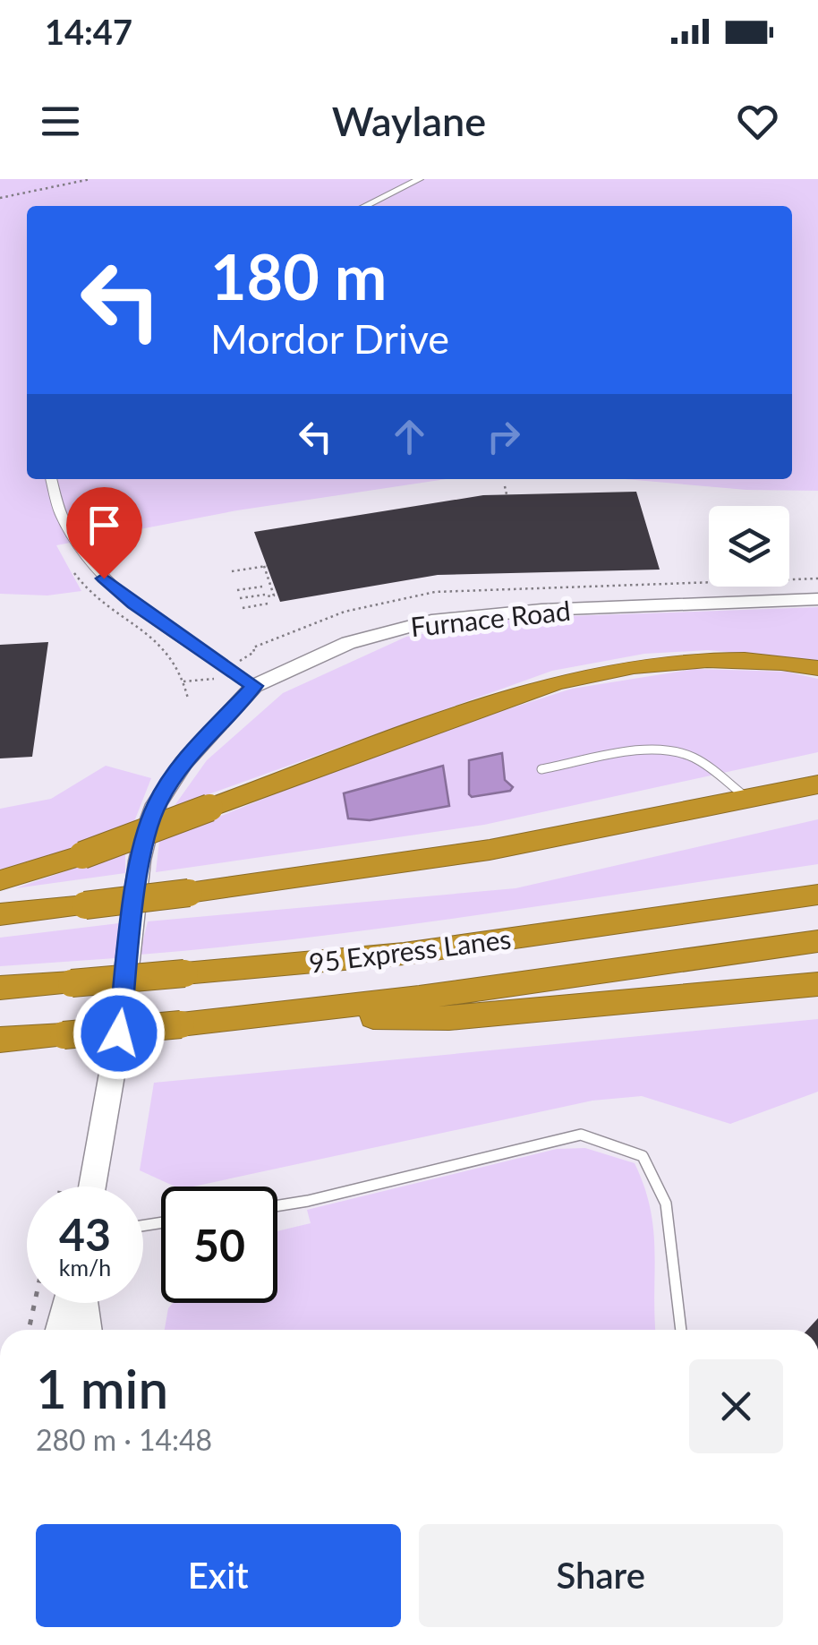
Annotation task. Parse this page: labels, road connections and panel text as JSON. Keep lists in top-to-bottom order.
{
  "streets": {
    "highway": ["95 Express Lanes"],
    "main road": ["Furnace Road"]
  },
  "page": {
    "status": "14:47",
    "header": "Waylane",
    "turn": ["180 m", "Mordor Drive"],
    "speed": "43 km/h",
    "limit": "50",
    "heading": ["1 min", "280 m · 14:48"],
    "buttons": ["Exit", "Share"]
  }
}
